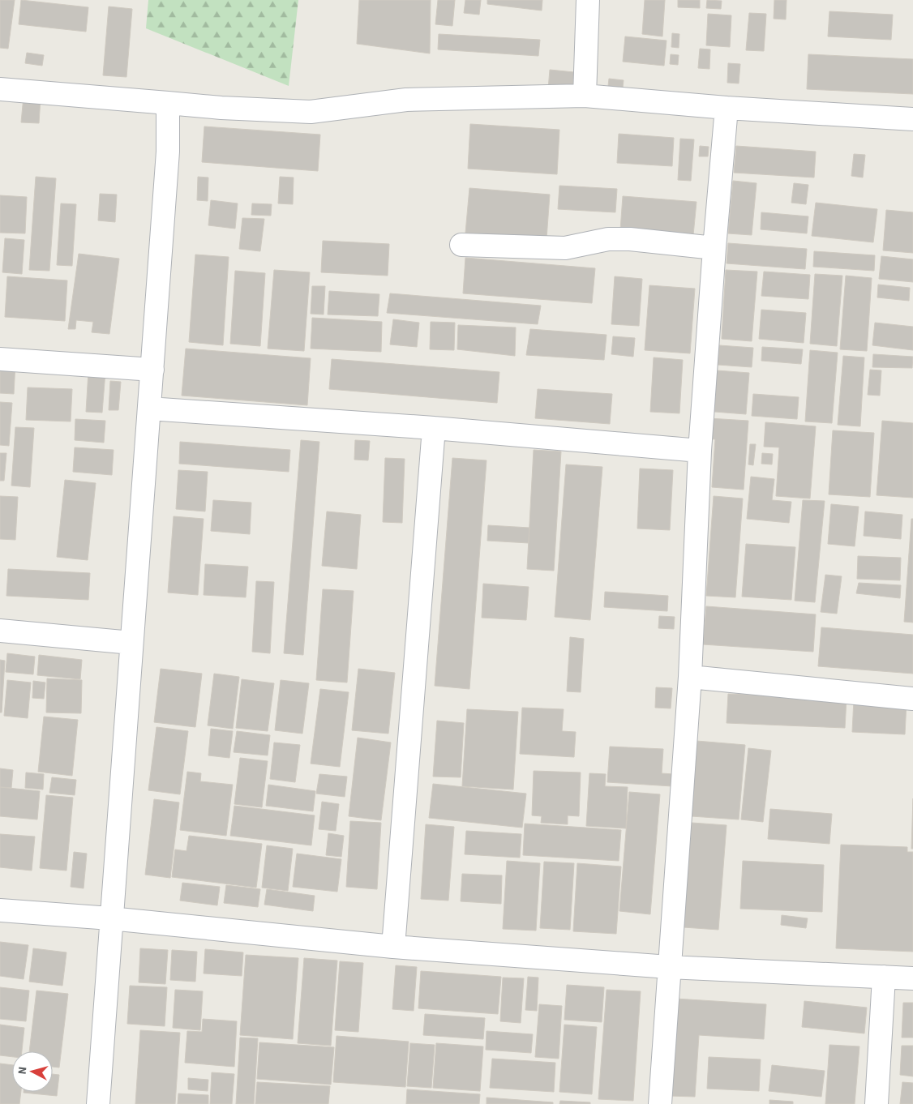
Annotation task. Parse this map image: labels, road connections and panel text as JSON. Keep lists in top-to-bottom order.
{
  "north": "left"
}
